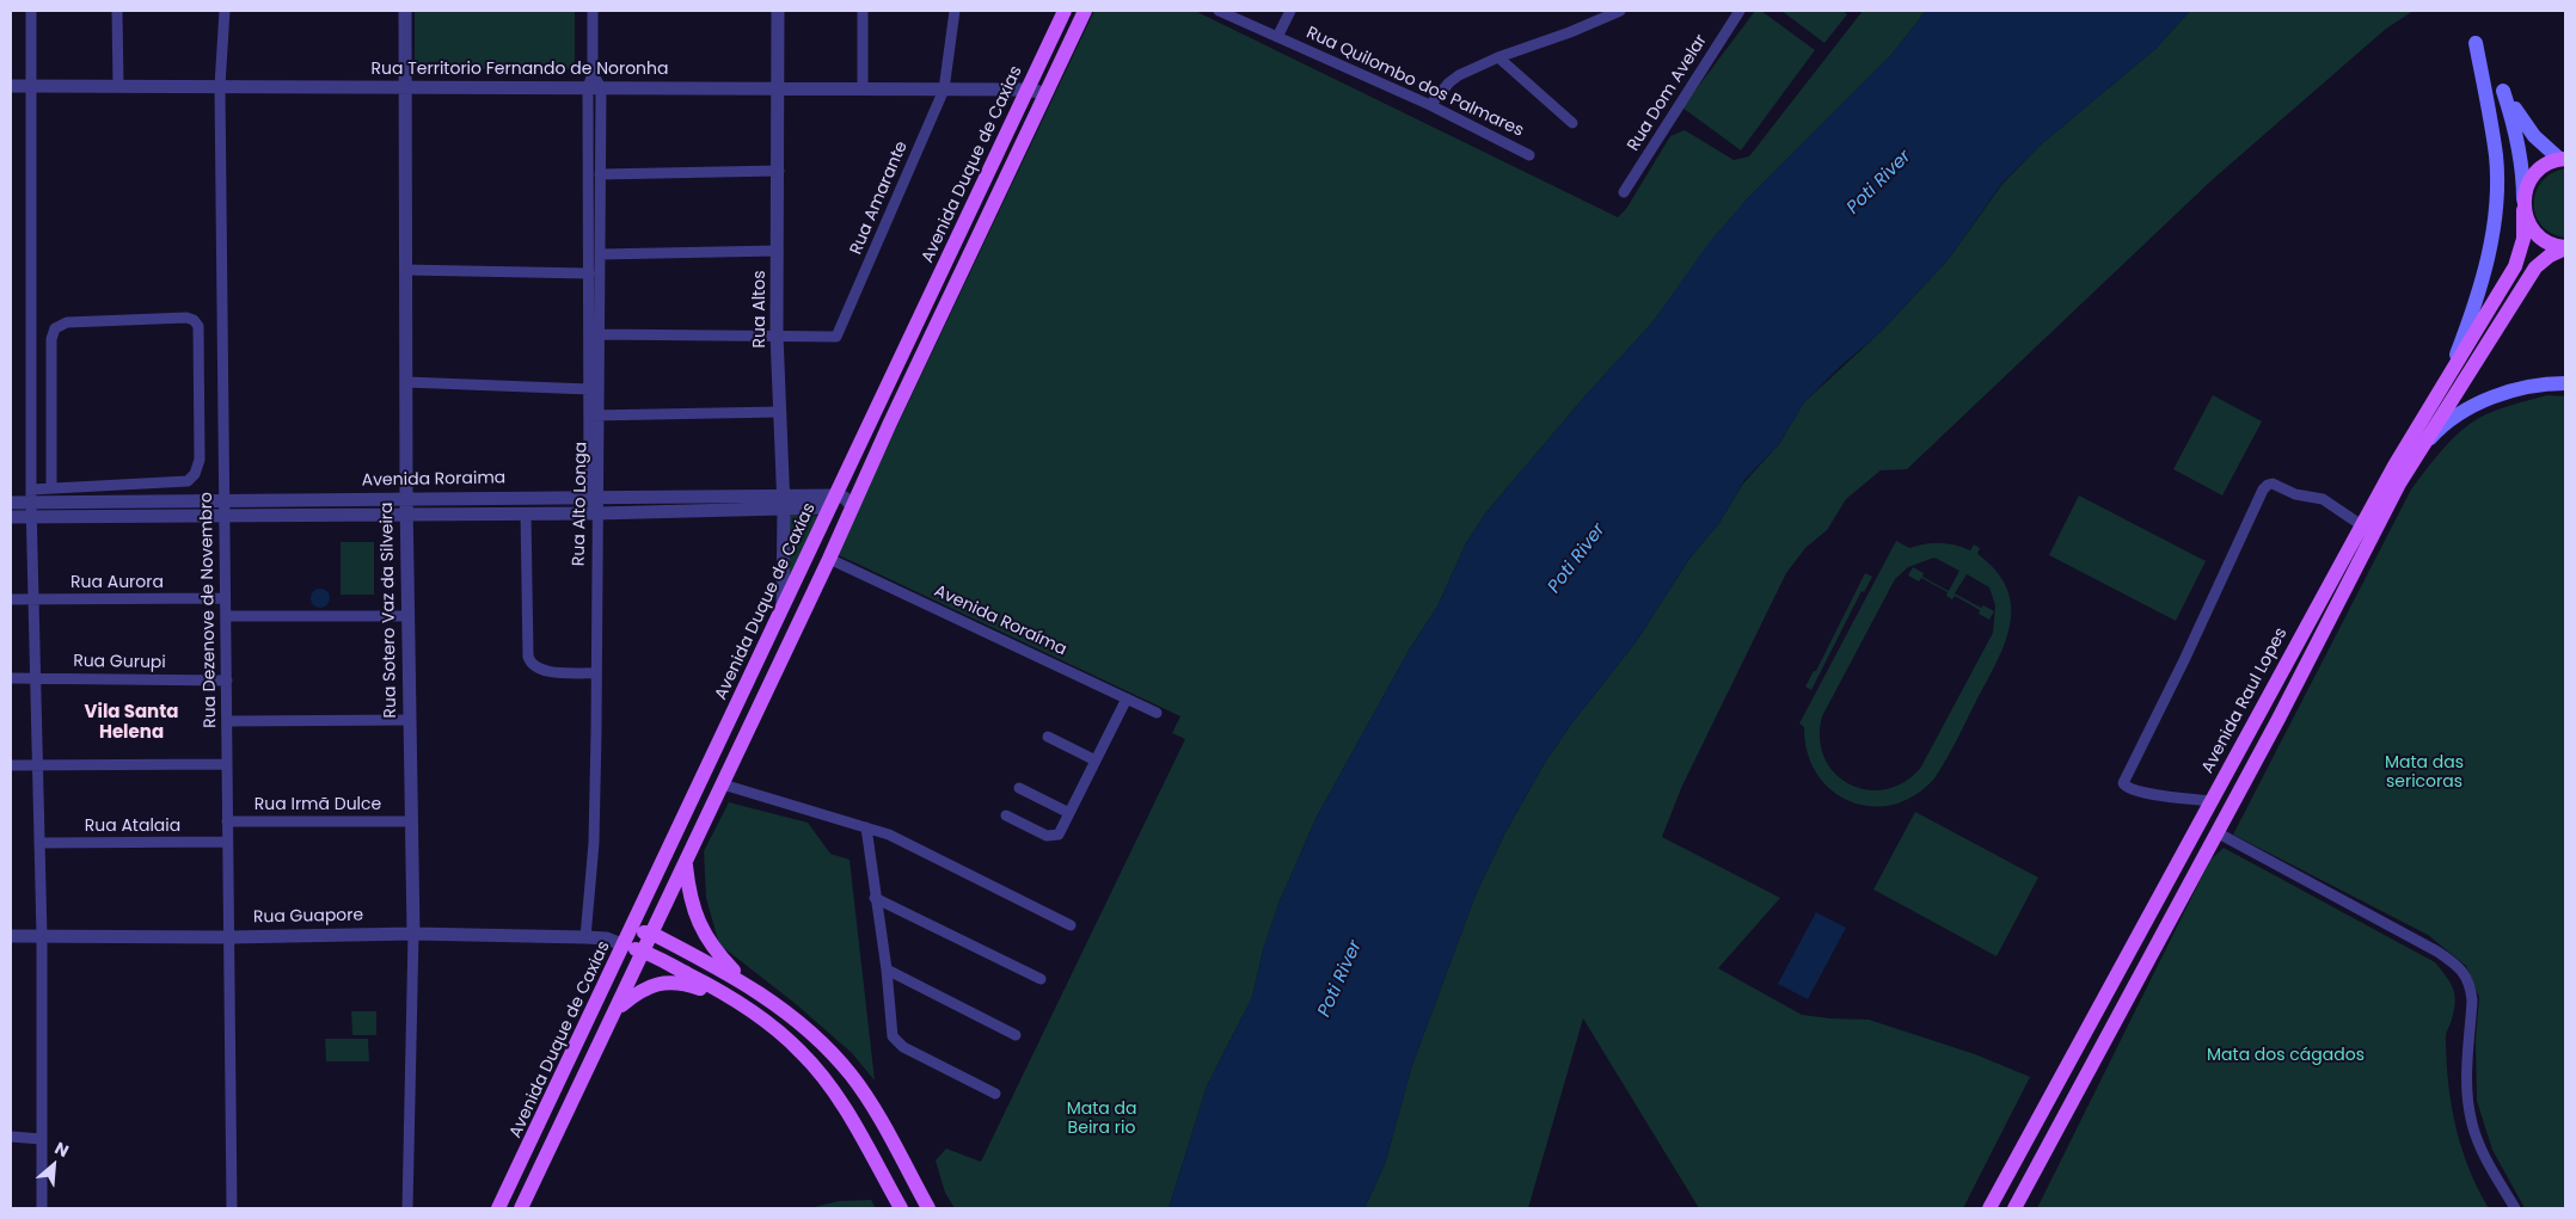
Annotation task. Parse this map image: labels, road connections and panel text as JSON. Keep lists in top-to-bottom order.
{
  "streets": {
    "main road": ["Avenida Duque de Caxias", "Avenida Raul Lopes", "Rua Guapore"],
    "street": [
      "Rua Territorio Fernando de Noronha",
      "Rua Quilombo dos Palmares",
      "Rua Dom Avelar",
      "Rua Amarante",
      "Rua Altos",
      "Avenida Roraima",
      "Rua Alto Longa",
      "Rua Aurora",
      "Rua Dezenove de Novembro",
      "Rua Sotero Vaz da Silveira",
      "Avenida Roraíma",
      "Rua Gurupi",
      "Rua Irmã Dulce",
      "Rua Atalaia"
    ]
  },
  "crossings": [
    ["Rua Territorio Fernando de Noronha", "Avenida Duque de Caxias"],
    ["Rua Territorio Fernando de Noronha", "Rua Amarante"],
    ["Rua Territorio Fernando de Noronha", "Rua Altos"],
    ["Rua Territorio Fernando de Noronha", "Rua Alto Longa"],
    ["Rua Territorio Fernando de Noronha", "Rua Dezenove de Novembro"],
    ["Rua Territorio Fernando de Noronha", "Rua Sotero Vaz da Silveira"],
    ["Avenida Duque de Caxias", "Rua Altos"],
    ["Avenida Duque de Caxias", "Avenida Roraima"],
    ["Avenida Duque de Caxias", "Rua Guapore"],
    ["Rua Amarante", "Rua Altos"],
    ["Rua Amarante", "Rua Alto Longa"],
    ["Rua Altos", "Avenida Roraima"],
    ["Avenida Roraima", "Rua Alto Longa"],
    ["Avenida Roraima", "Rua Dezenove de Novembro"],
    ["Avenida Roraima", "Rua Sotero Vaz da Silveira"],
    ["Rua Alto Longa", "Rua Guapore"],
    ["Rua Aurora", "Rua Dezenove de Novembro"],
    ["Rua Dezenove de Novembro", "Rua Gurupi"],
    ["Rua Dezenove de Novembro", "Rua Irmã Dulce"],
    ["Rua Dezenove de Novembro", "Rua Atalaia"],
    ["Rua Dezenove de Novembro", "Rua Guapore"],
    ["Rua Sotero Vaz da Silveira", "Rua Irmã Dulce"],
    ["Rua Sotero Vaz da Silveira", "Rua Guapore"]
  ],
  "districts": ["Vila Santa Helena"],
  "water": ["Poti River"],
  "parks": ["Mata das sericoras", "Mata dos cágados", "Mata da Beira rio"],
  "north": "top right"
}
